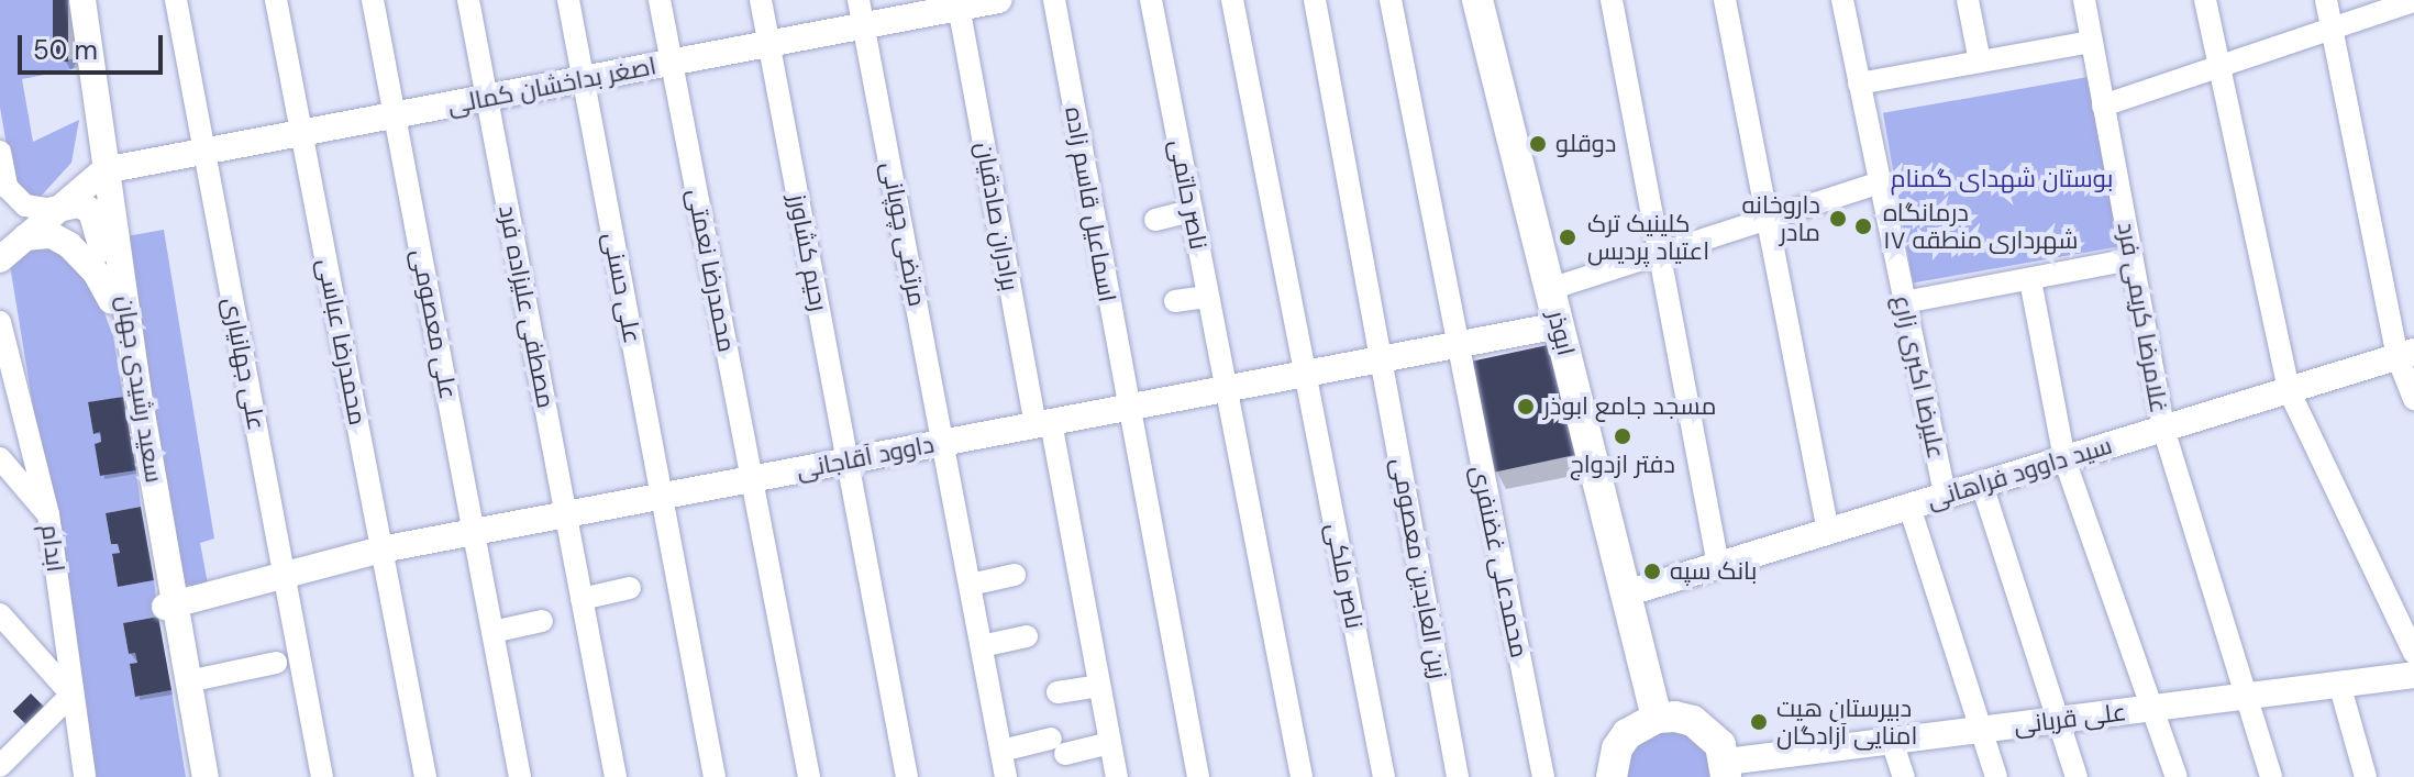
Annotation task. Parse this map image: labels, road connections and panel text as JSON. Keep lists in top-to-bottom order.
{
  "streets": {
    "main road": ["ابوذر"],
    "street": [
      "اصغر بداخشان کمالی",
      "ناصر حاتمی",
      "اسماعیل قاسم زاده",
      "برادران صادقیان",
      "مرتضی چوپانی",
      "رحیم کشاورز",
      "محمدرضا نعمتی",
      "علی حسنی",
      "مصطفی علیزاده فرد",
      "غلامرضا کریمی فرد",
      "علی معصومی",
      "محمدرضا عباسی",
      "علی جهانیاری",
      "علیرضا اکبری زارع",
      "سعید رشیدی جهان",
      "داوود آقاجانی",
      "سید داوود فراهانی",
      "ابدام",
      "محمدعلی غضنفری",
      "زین العابدین معصومی",
      "ناصر ملکی",
      "علی قربانی"
    ]
  },
  "crossings": [
    ["اصغر بداخشان کمالی", "برادران صادقیان"],
    ["اصغر بداخشان کمالی", "مرتضی چوپانی"],
    ["اصغر بداخشان کمالی", "رحیم کشاورز"],
    ["اصغر بداخشان کمالی", "محمدرضا نعمتی"],
    ["اصغر بداخشان کمالی", "علی حسنی"],
    ["اصغر بداخشان کمالی", "مصطفی علیزاده فرد"],
    ["اصغر بداخشان کمالی", "علی معصومی"],
    ["اصغر بداخشان کمالی", "محمدرضا عباسی"],
    ["اصغر بداخشان کمالی", "علی جهانیاری"],
    ["اصغر بداخشان کمالی", "سعید رشیدی جهان"],
    ["ناصر حاتمی", "داوود آقاجانی"],
    ["اسماعیل قاسم زاده", "داوود آقاجانی"],
    ["برادران صادقیان", "داوود آقاجانی"],
    ["مرتضی چوپانی", "داوود آقاجانی"],
    ["رحیم کشاورز", "داوود آقاجانی"],
    ["محمدرضا نعمتی", "داوود آقاجانی"],
    ["علی حسنی", "داوود آقاجانی"],
    ["مصطفی علیزاده فرد", "داوود آقاجانی"],
    ["غلامرضا کریمی فرد", "سید داوود فراهانی"],
    ["غلامرضا کریمی فرد", "علی قربانی"],
    ["علی معصومی", "داوود آقاجانی"],
    ["ابوذر", "داوود آقاجانی"],
    ["ابوذر", "سید داوود فراهانی"],
    ["محمدرضا عباسی", "داوود آقاجانی"],
    ["علی جهانیاری", "داوود آقاجانی"],
    ["علیرضا اکبری زارع", "سید داوود فراهانی"],
    ["سعید رشیدی جهان", "داوود آقاجانی"],
    ["داوود آقاجانی", "محمدعلی غضنفری"],
    ["داوود آقاجانی", "زین العابدین معصومی"],
    ["داوود آقاجانی", "ناصر ملکی"]
  ],
  "parks": ["بوستان شهدای گمنام"],
  "places": [
    "دوقلو",
    "داروخانه مادر",
    "درمانگاه شهرداری منطقه ۱۷",
    "کلینیک ترک اعتیاد پردیس",
    "مسجد جامع ابوذر",
    "دفتر ازدواج",
    "بانک سپه",
    "دبیرستان هیت امنایی آزادگان"
  ],
  "scale_bar": "50 m"
}
